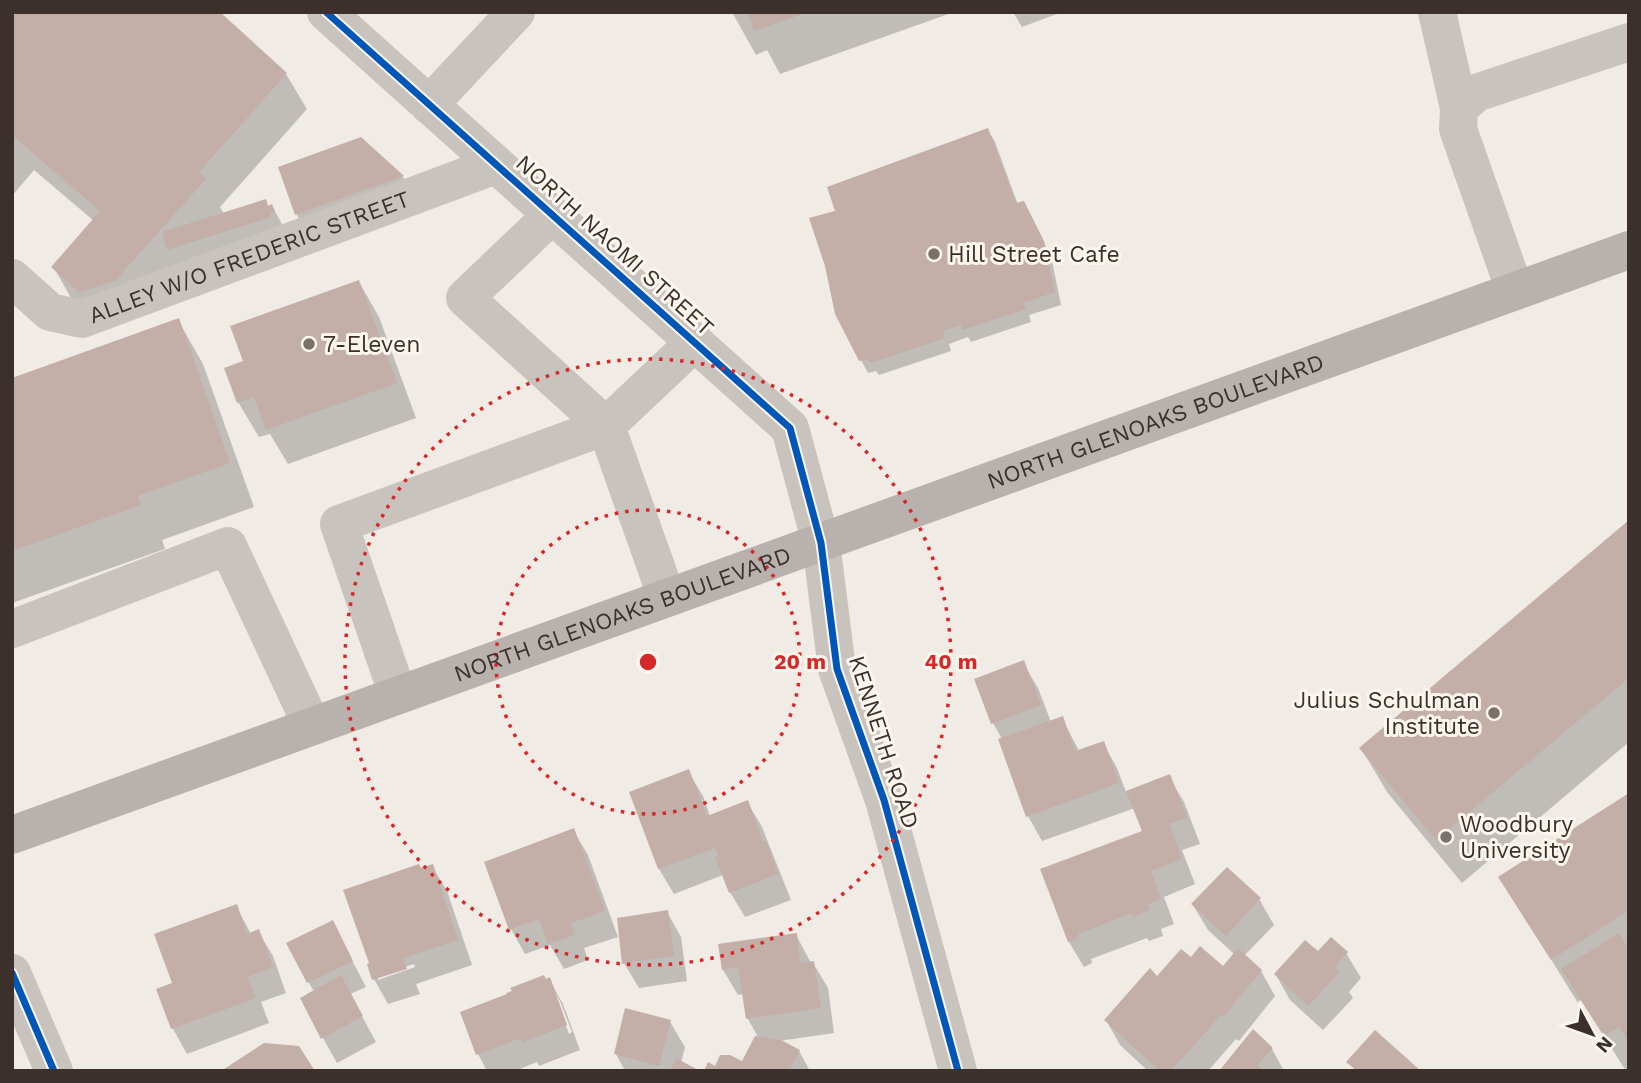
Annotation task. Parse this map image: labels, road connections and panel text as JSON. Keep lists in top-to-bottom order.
{
  "streets": {
    "main road": ["NORTH GLENOAKS BOULEVARD"],
    "street": ["NORTH NAOMI STREET", "ALLEY W/O FREDERIC STREET", "KENNETH ROAD"]
  },
  "crossings": [
    ["NORTH NAOMI STREET", "ALLEY W/O FREDERIC STREET"],
    ["NORTH NAOMI STREET", "NORTH GLENOAKS BOULEVARD"],
    ["NORTH NAOMI STREET", "KENNETH ROAD"],
    ["NORTH GLENOAKS BOULEVARD", "KENNETH ROAD"]
  ],
  "places": [
    "Hill Street Cafe",
    "7-Eleven",
    "Julius Schulman Institute",
    "Woodbury University"
  ],
  "north": "bottom right",
  "rings": ["20 m", "40 m"]
}
